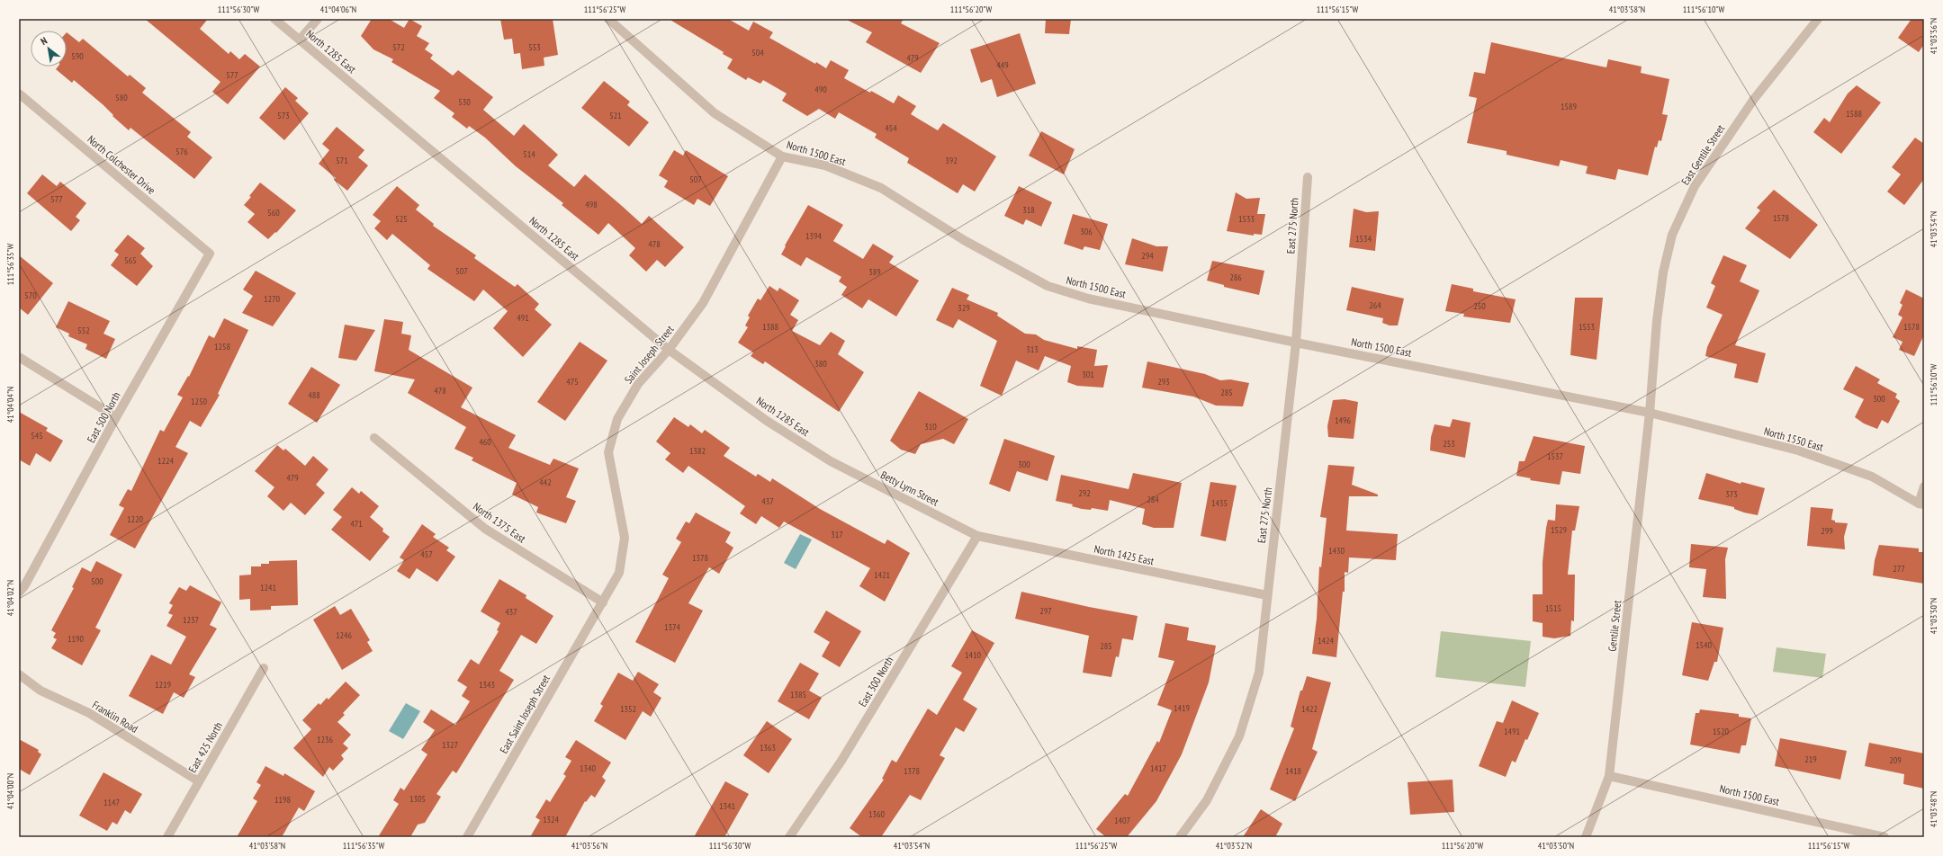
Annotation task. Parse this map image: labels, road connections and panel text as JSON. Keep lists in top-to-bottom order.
{
  "streets": {
    "street": [
      "North 1285 East",
      "North 1500 East",
      "East Gentile Street",
      "North Colchester Drive",
      "East 275 North",
      "Saint Joseph Street",
      "East 500 North",
      "North 1550 East",
      "Betty Lynn Street",
      "North 1375 East",
      "North 1425 East",
      "Gentile Street",
      "East 300 North",
      "East Saint Joseph Street",
      "Franklin Road",
      "East 425 North"
    ]
  },
  "crossings": [
    ["North 1285 East", "Saint Joseph Street"],
    ["North 1285 East", "Betty Lynn Street"],
    ["North 1500 East", "East Gentile Street"],
    ["North 1500 East", "East 275 North"],
    ["North 1500 East", "Saint Joseph Street"],
    ["North 1500 East", "North 1550 East"],
    ["North 1500 East", "Gentile Street"],
    ["East Gentile Street", "North 1550 East"],
    ["East Gentile Street", "Gentile Street"],
    ["North Colchester Drive", "East 500 North"],
    ["East 275 North", "North 1425 East"],
    ["Saint Joseph Street", "North 1375 East"],
    ["Saint Joseph Street", "East Saint Joseph Street"],
    ["North 1550 East", "Gentile Street"],
    ["Betty Lynn Street", "North 1425 East"],
    ["Betty Lynn Street", "East 300 North"],
    ["North 1375 East", "East Saint Joseph Street"],
    ["North 1425 East", "East 300 North"],
    ["Franklin Road", "East 425 North"]
  ],
  "house_numbers": [
    "572",
    "553",
    "504",
    "590",
    "479",
    "449",
    "577",
    "490",
    "580",
    "530",
    "1589",
    "1588",
    "573",
    "521",
    "454",
    "576",
    "514",
    "571",
    "392",
    "507",
    "577",
    "498",
    "318",
    "560",
    "1578",
    "525",
    "1533",
    "306",
    "1394",
    "1534",
    "478",
    "294",
    "565",
    "507",
    "389",
    "286",
    "570",
    "1270",
    "264",
    "250",
    "329",
    "491",
    "1388",
    "1553",
    "1578",
    "552",
    "1258",
    "313",
    "380",
    "301",
    "475",
    "293",
    "478",
    "285",
    "488",
    "300",
    "1250",
    "1496",
    "310",
    "545",
    "460",
    "253",
    "1382",
    "1537",
    "1224",
    "300",
    "479",
    "442",
    "292",
    "373",
    "284",
    "437",
    "1435",
    "1220",
    "471",
    "1529",
    "299",
    "317",
    "1430",
    "457",
    "1378",
    "277",
    "1421",
    "500",
    "1241",
    "1515",
    "297",
    "437",
    "1237",
    "1374",
    "1246",
    "1190",
    "1424",
    "1540",
    "285",
    "1410",
    "1219",
    "1343",
    "1385",
    "1419",
    "1352",
    "1422",
    "1491",
    "1520",
    "1236",
    "1327",
    "1363",
    "219",
    "209",
    "1340",
    "1417",
    "1378",
    "1418",
    "1305",
    "1198",
    "1147",
    "1341",
    "1360",
    "1324",
    "1407"
  ],
  "north": "top left",
  "coordinates": [
    "111°56'30\"W",
    "41°04'06\"N",
    "111°56'25\"W",
    "111°56'20\"W",
    "111°56'15\"W",
    "41°03'58\"N",
    "111°56'10\"W",
    "41°03'56\"N",
    "41°03'54\"N",
    "111°56'35\"W",
    "41°04'04\"N",
    "41°04'02\"N",
    "41°03'50\"N",
    "41°04'00\"N",
    "41°03'48\"N",
    "41°03'52\"N"
  ]
}
